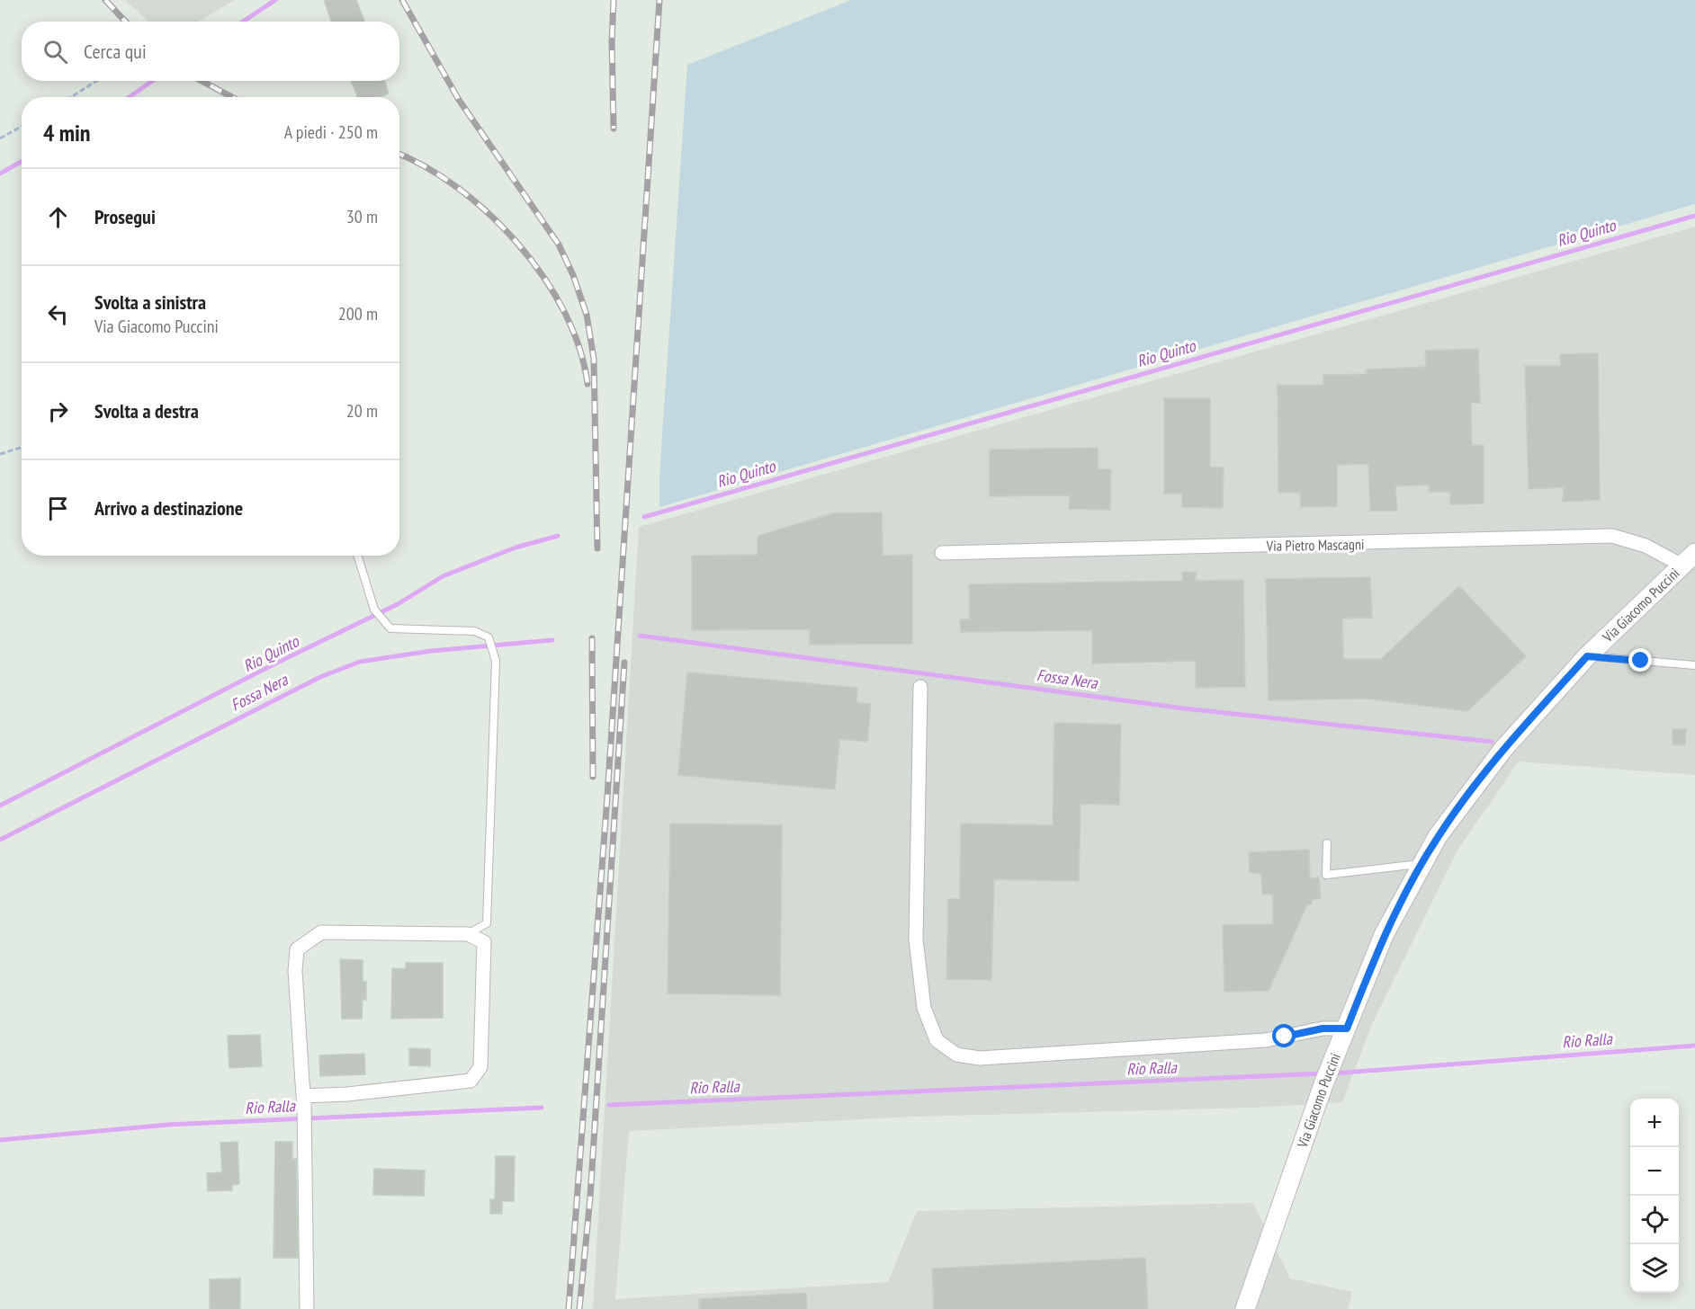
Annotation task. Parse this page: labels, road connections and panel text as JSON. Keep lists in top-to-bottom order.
{
  "streets": {
    "main road": ["Via Giacomo Puccini"],
    "street": ["Via Pietro Mascagni"]
  },
  "crossings": [
    ["Via Pietro Mascagni", "Via Giacomo Puccini"]
  ],
  "water": ["Rio Quinto", "Fossa Nera", "Rio Ralla"],
  "page": {
    "search": "Cerca qui",
    "heading": ["4 min", "A piedi · 250 m"],
    "list": [
      ["Prosegui", "30 m"],
      ["Svolta a sinistra", "Via Giacomo Puccini", "200 m"],
      ["Svolta a destra", "20 m"],
      "Arrivo a destinazione"
    ],
    "map_buttons": ["+", "−"]
  }
}
